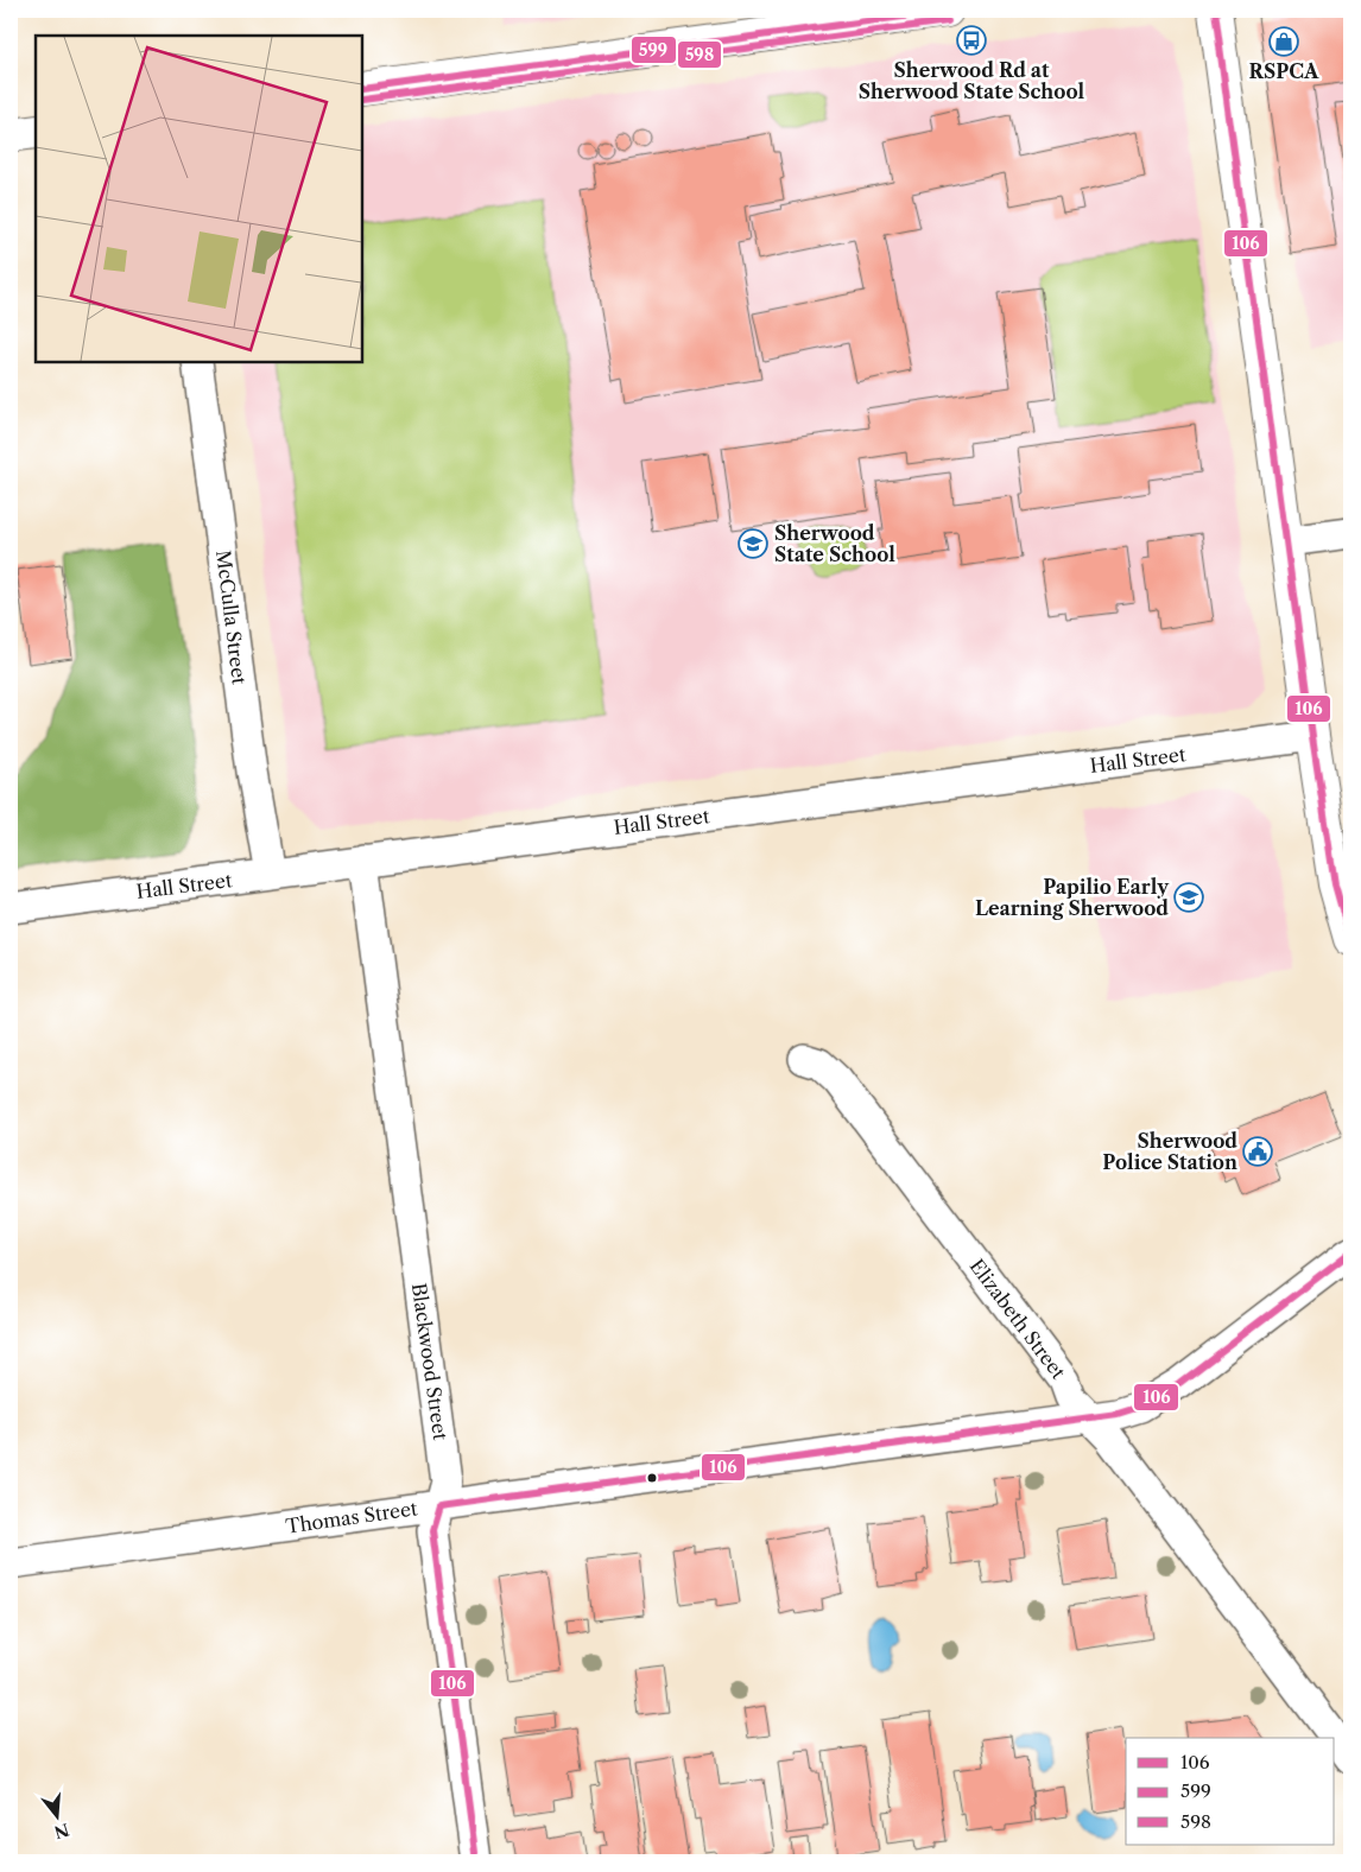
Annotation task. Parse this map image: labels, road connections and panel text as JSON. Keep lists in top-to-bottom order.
{
  "streets": {
    "street": [
      "McCulla Street",
      "Hall Street",
      "Elizabeth Street",
      "Blackwood Street",
      "Thomas Street"
    ]
  },
  "crossings": [
    ["McCulla Street", "Hall Street"],
    ["Hall Street", "Blackwood Street"],
    ["Elizabeth Street", "Thomas Street"],
    ["Blackwood Street", "Thomas Street"]
  ],
  "places": {
    "bus stop": ["Sherwood Rd at Sherwood State School"],
    "shop": ["RSPCA"],
    "school or university": ["Sherwood State School", "Papilio Early Learning Sherwood"],
    "public building": ["Sherwood Police Station"]
  },
  "lines": ["transit line 106", "transit line 599", "transit line 598"],
  "legend": ["106", "599", "598"],
  "north": "bottom"
}
